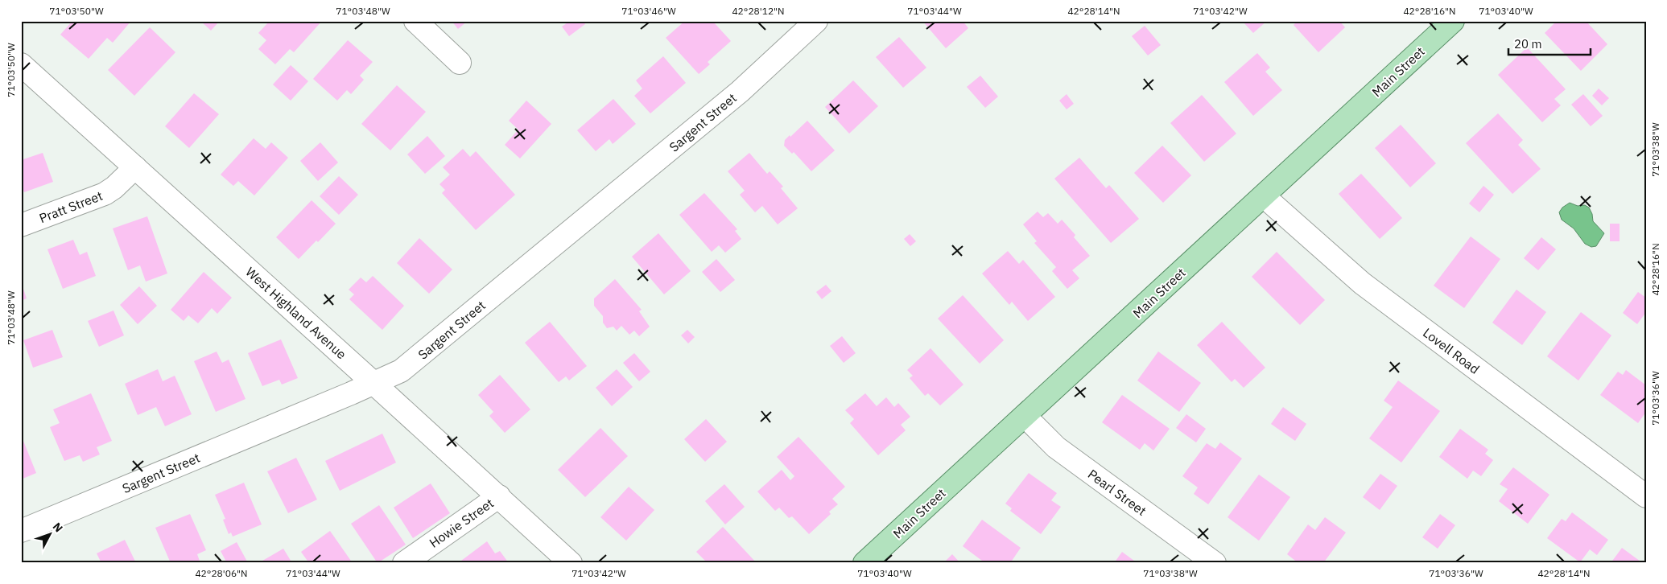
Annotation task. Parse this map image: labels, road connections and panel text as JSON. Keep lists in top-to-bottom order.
{
  "streets": {
    "main road": ["Main Street"],
    "street": [
      "Sargent Street",
      "Pratt Street",
      "West Highland Avenue",
      "Lovell Road",
      "Pearl Street",
      "Howie Street"
    ]
  },
  "crossings": [
    ["Main Street", "Lovell Road"],
    ["Main Street", "Pearl Street"],
    ["Sargent Street", "West Highland Avenue"],
    ["Pratt Street", "West Highland Avenue"],
    ["West Highland Avenue", "Howie Street"]
  ],
  "scale_bar": "20 m",
  "north": "top right",
  "coordinates": [
    "71°03'50\"W",
    "71°03'48\"W",
    "71°03'46\"W",
    "42°28'12\"N",
    "71°03'44\"W",
    "42°28'14\"N",
    "71°03'42\"W",
    "42°28'16\"N",
    "71°03'40\"W",
    "71°03'38\"W",
    "71°03'36\"W",
    "42°28'06\"N"
  ]
}
